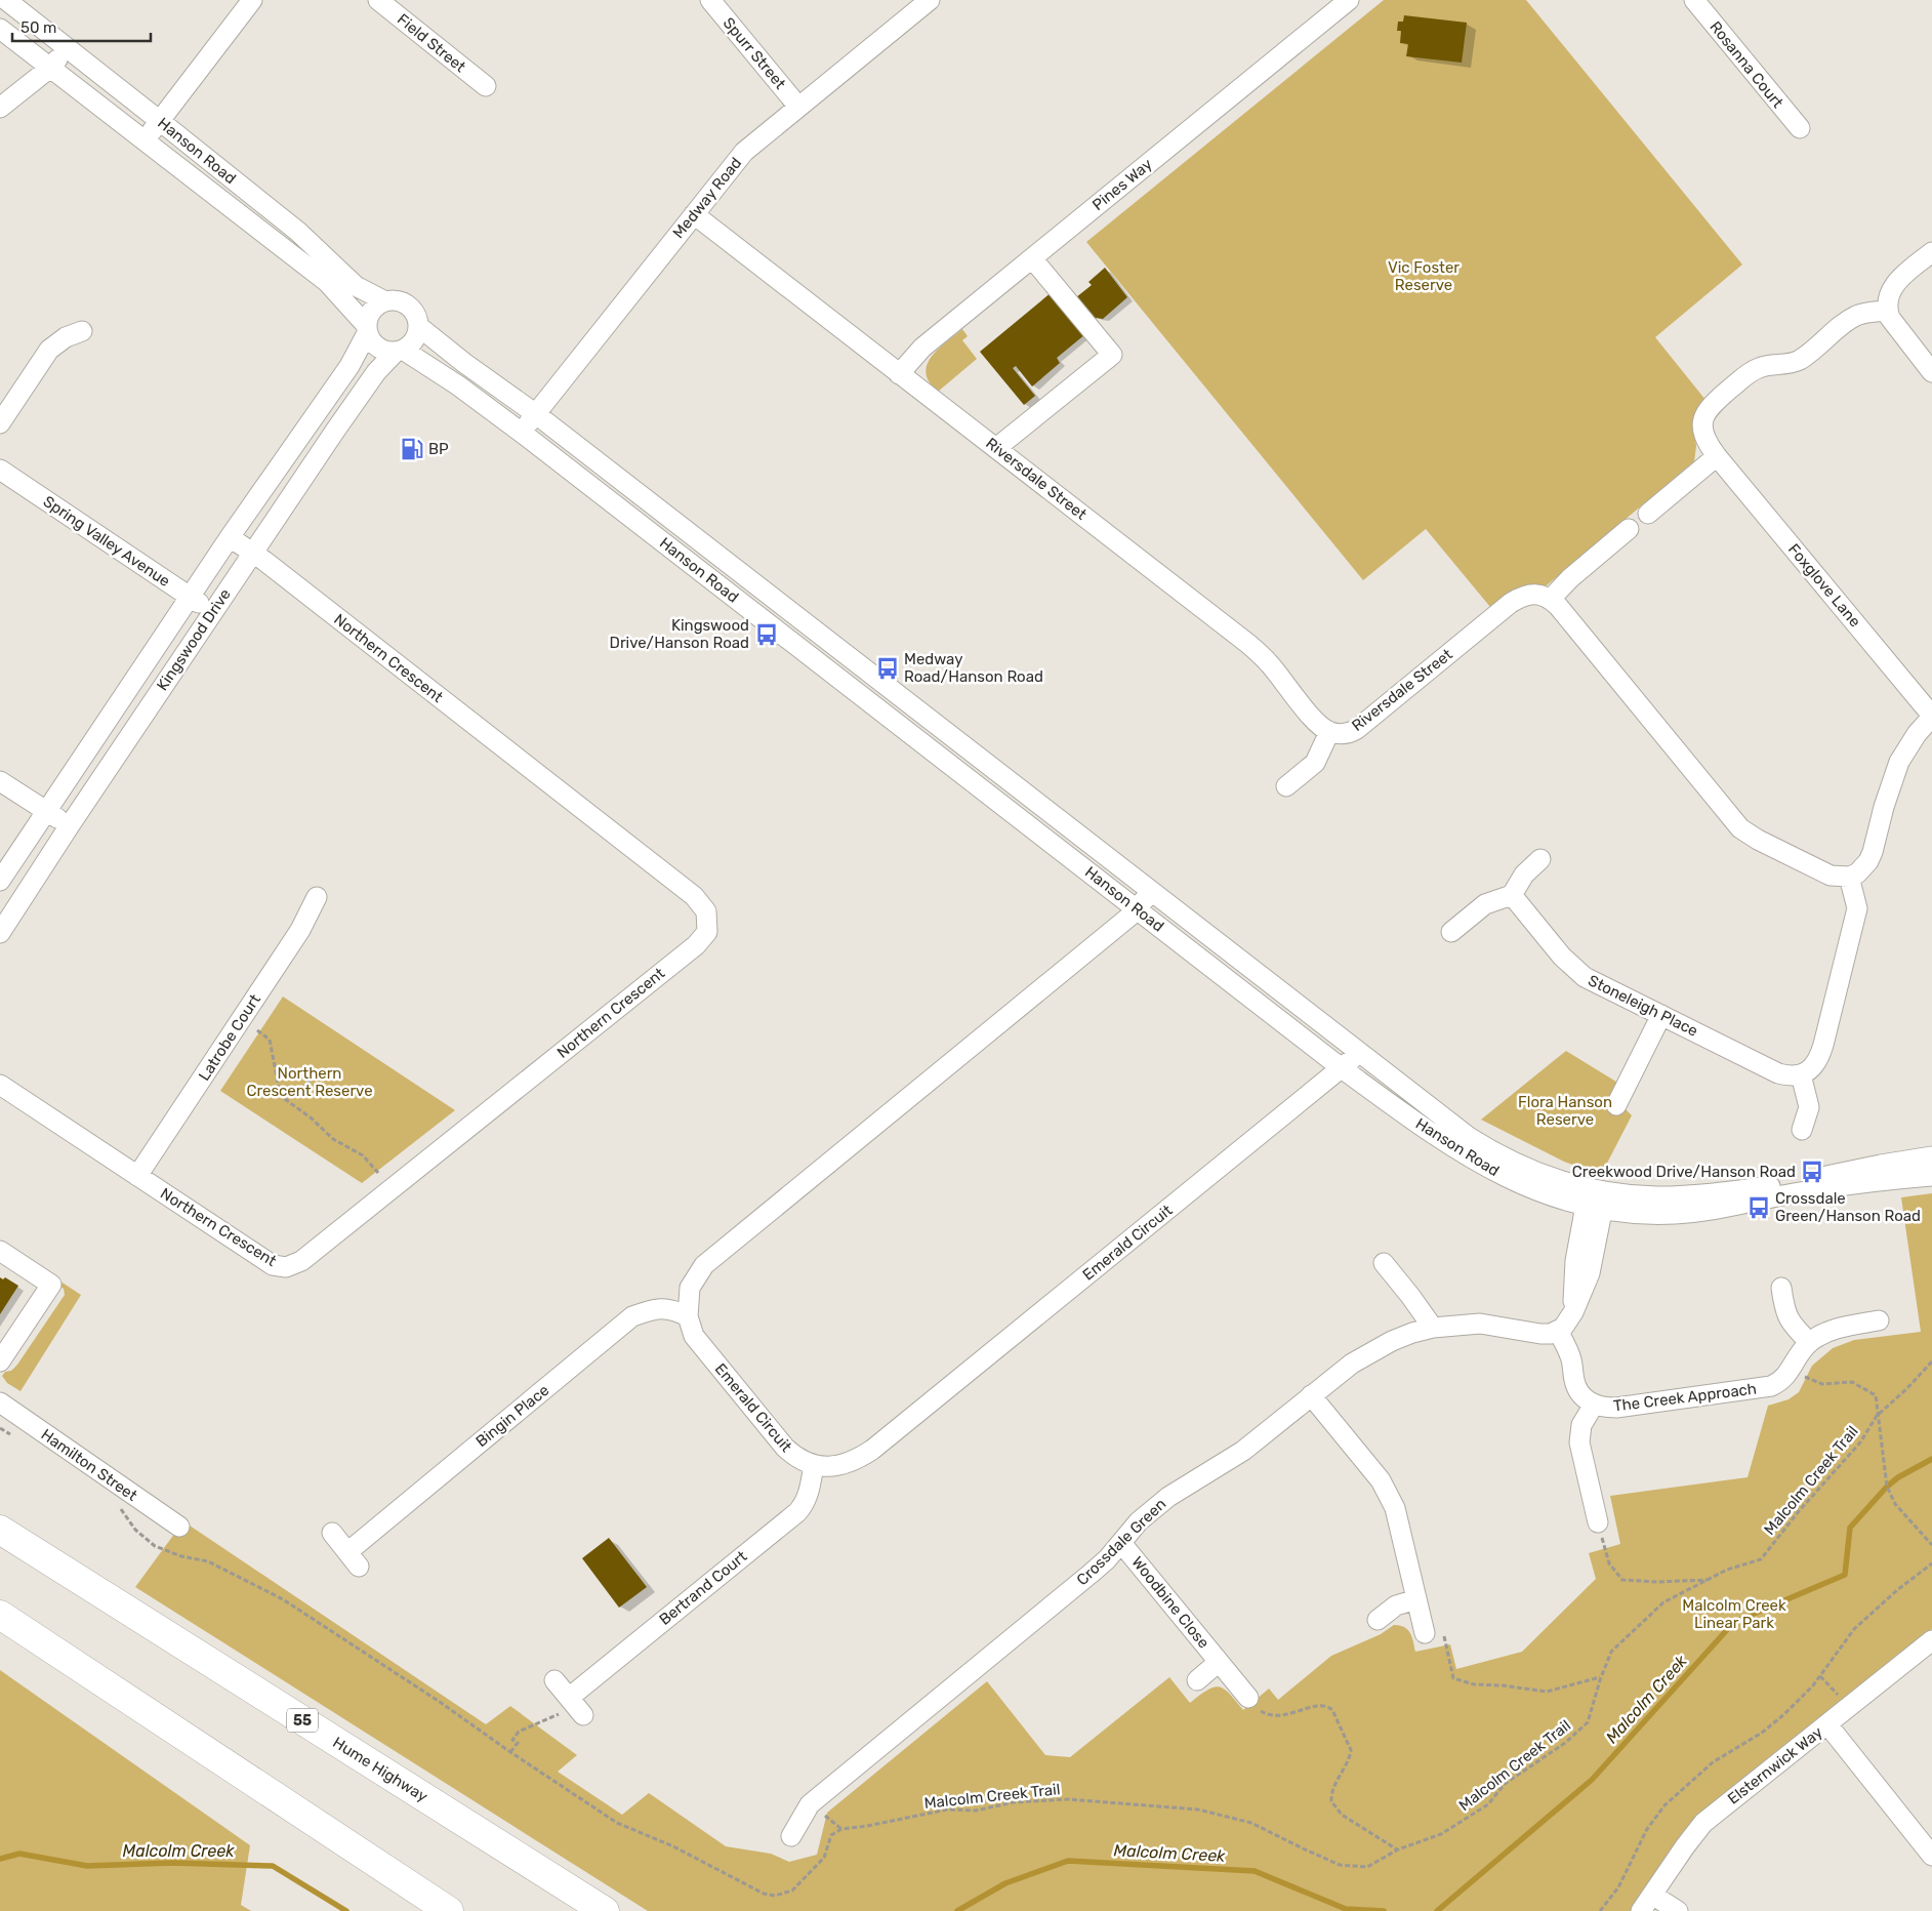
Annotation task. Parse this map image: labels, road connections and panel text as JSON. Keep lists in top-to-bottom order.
{
  "streets": {
    "highway": ["55", "Hume Highway"],
    "street": [
      "Field Street",
      "Spurr Street",
      "Rosanna Court",
      "Hanson Road",
      "Pines Way",
      "Medway Road",
      "Riversdale Street",
      "Spring Valley Avenue",
      "Foxglove Lane",
      "Kingswood Drive",
      "Northern Crescent",
      "Stoneleigh Place",
      "Latrobe Court",
      "Emerald Circuit",
      "The Creek Approach",
      "Bingin Place",
      "Hamilton Street",
      "Crossdale Green",
      "Bertrand Court",
      "Woodbine Close",
      "Elsternwick Way"
    ],
    "path": ["Malcolm Creek Trail"]
  },
  "crossings": [
    ["Spurr Street", "Medway Road"],
    ["Hanson Road", "Medway Road"],
    ["Hanson Road", "Kingswood Drive"],
    ["Hanson Road", "Emerald Circuit"],
    ["Pines Way", "Riversdale Street"],
    ["Medway Road", "Riversdale Street"],
    ["Spring Valley Avenue", "Kingswood Drive"],
    ["Kingswood Drive", "Northern Crescent"],
    ["Northern Crescent", "Latrobe Court"],
    ["Emerald Circuit", "Bingin Place"],
    ["Emerald Circuit", "Bertrand Court"],
    ["The Creek Approach", "Crossdale Green"],
    ["Crossdale Green", "Woodbine Close"]
  ],
  "water": ["Malcolm Creek"],
  "parks": [
    "Vic Foster Reserve",
    "Northern Crescent Reserve",
    "Flora Hanson Reserve",
    "Malcolm Creek Linear Park"
  ],
  "places": {
    "fuel station": ["BP"],
    "bus stop": [
      "Kingswood Drive/Hanson Road",
      "Medway Road/Hanson Road",
      "Creekwood Drive/Hanson Road",
      "Crossdale Green/Hanson Road"
    ]
  },
  "scale_bar": "50 m"
}
